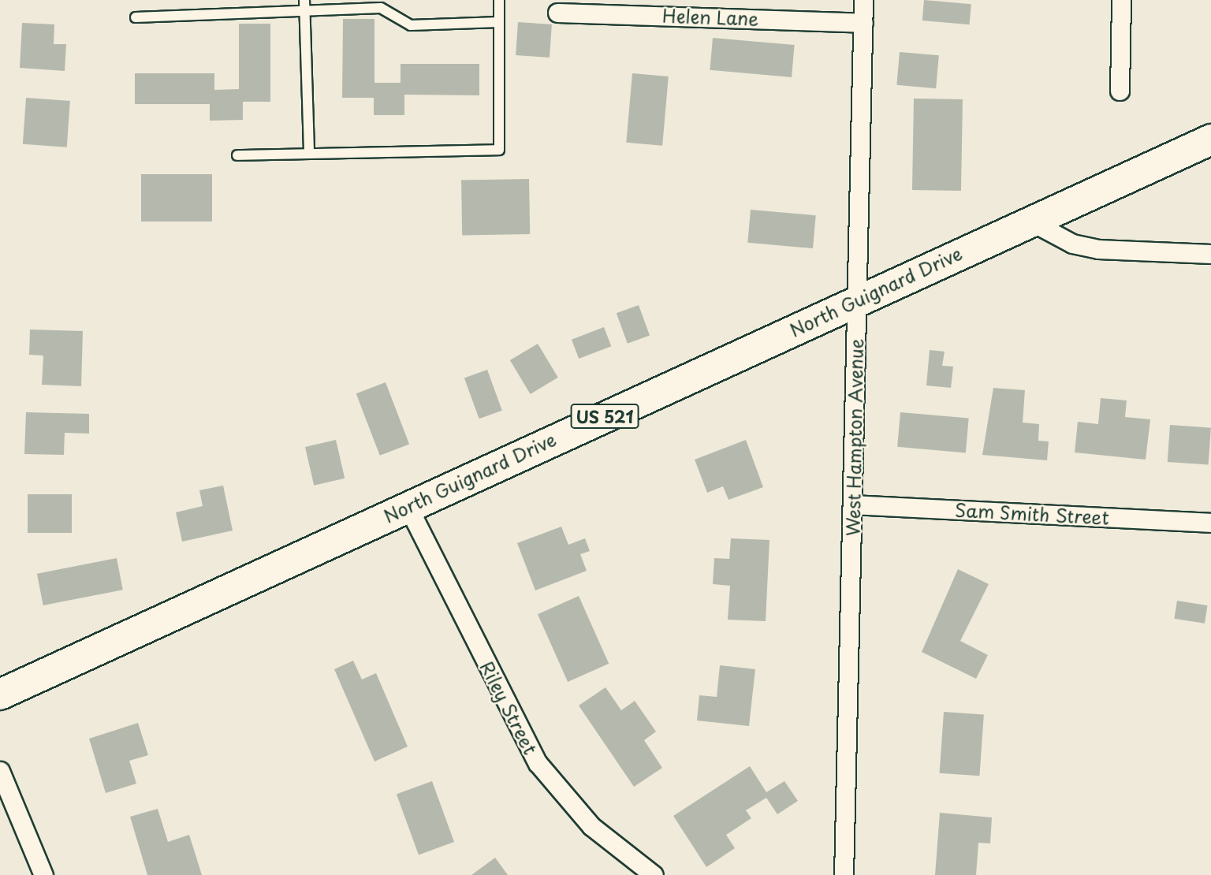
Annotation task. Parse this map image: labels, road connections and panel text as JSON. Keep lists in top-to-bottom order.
{
  "streets": {
    "highway": ["North Guignard Drive", "US 521"],
    "street": [
      "Helen Lane",
      "West Hampton Avenue",
      "Sam Smith Street",
      "Riley Street"
    ]
  },
  "crossings": [
    ["Helen Lane", "West Hampton Avenue"],
    ["North Guignard Drive", "West Hampton Avenue"],
    ["North Guignard Drive", "Riley Street"],
    ["West Hampton Avenue", "Sam Smith Street"]
  ]
}
